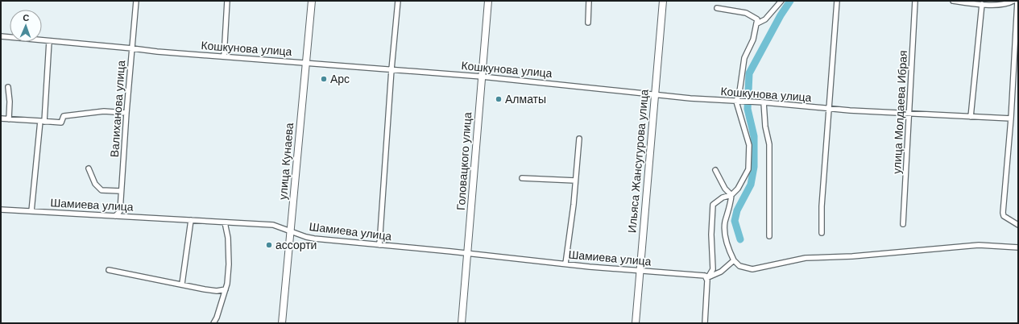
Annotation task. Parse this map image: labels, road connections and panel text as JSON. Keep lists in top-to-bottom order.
{
  "streets": {
    "street": [
      "Кошкунова улица",
      "Валиханова улица",
      "улица Молдаева Ибрая",
      "улица Кунаева",
      "Головацкого улица",
      "Ильяса Жансугурова улица",
      "Шамиева улица"
    ]
  },
  "crossings": [
    ["Кошкунова улица", "Валиханова улица"],
    ["Кошкунова улица", "улица Молдаева Ибрая"],
    ["Кошкунова улица", "улица Кунаева"],
    ["Кошкунова улица", "Головацкого улица"],
    ["Кошкунова улица", "Ильяса Жансугурова улица"],
    ["Валиханова улица", "Шамиева улица"],
    ["улица Кунаева", "Шамиева улица"],
    ["Головацкого улица", "Шамиева улица"],
    ["Ильяса Жансугурова улица", "Шамиева улица"]
  ],
  "places": ["Арс", "Алматы", "ассорти"],
  "north": "top"
}
